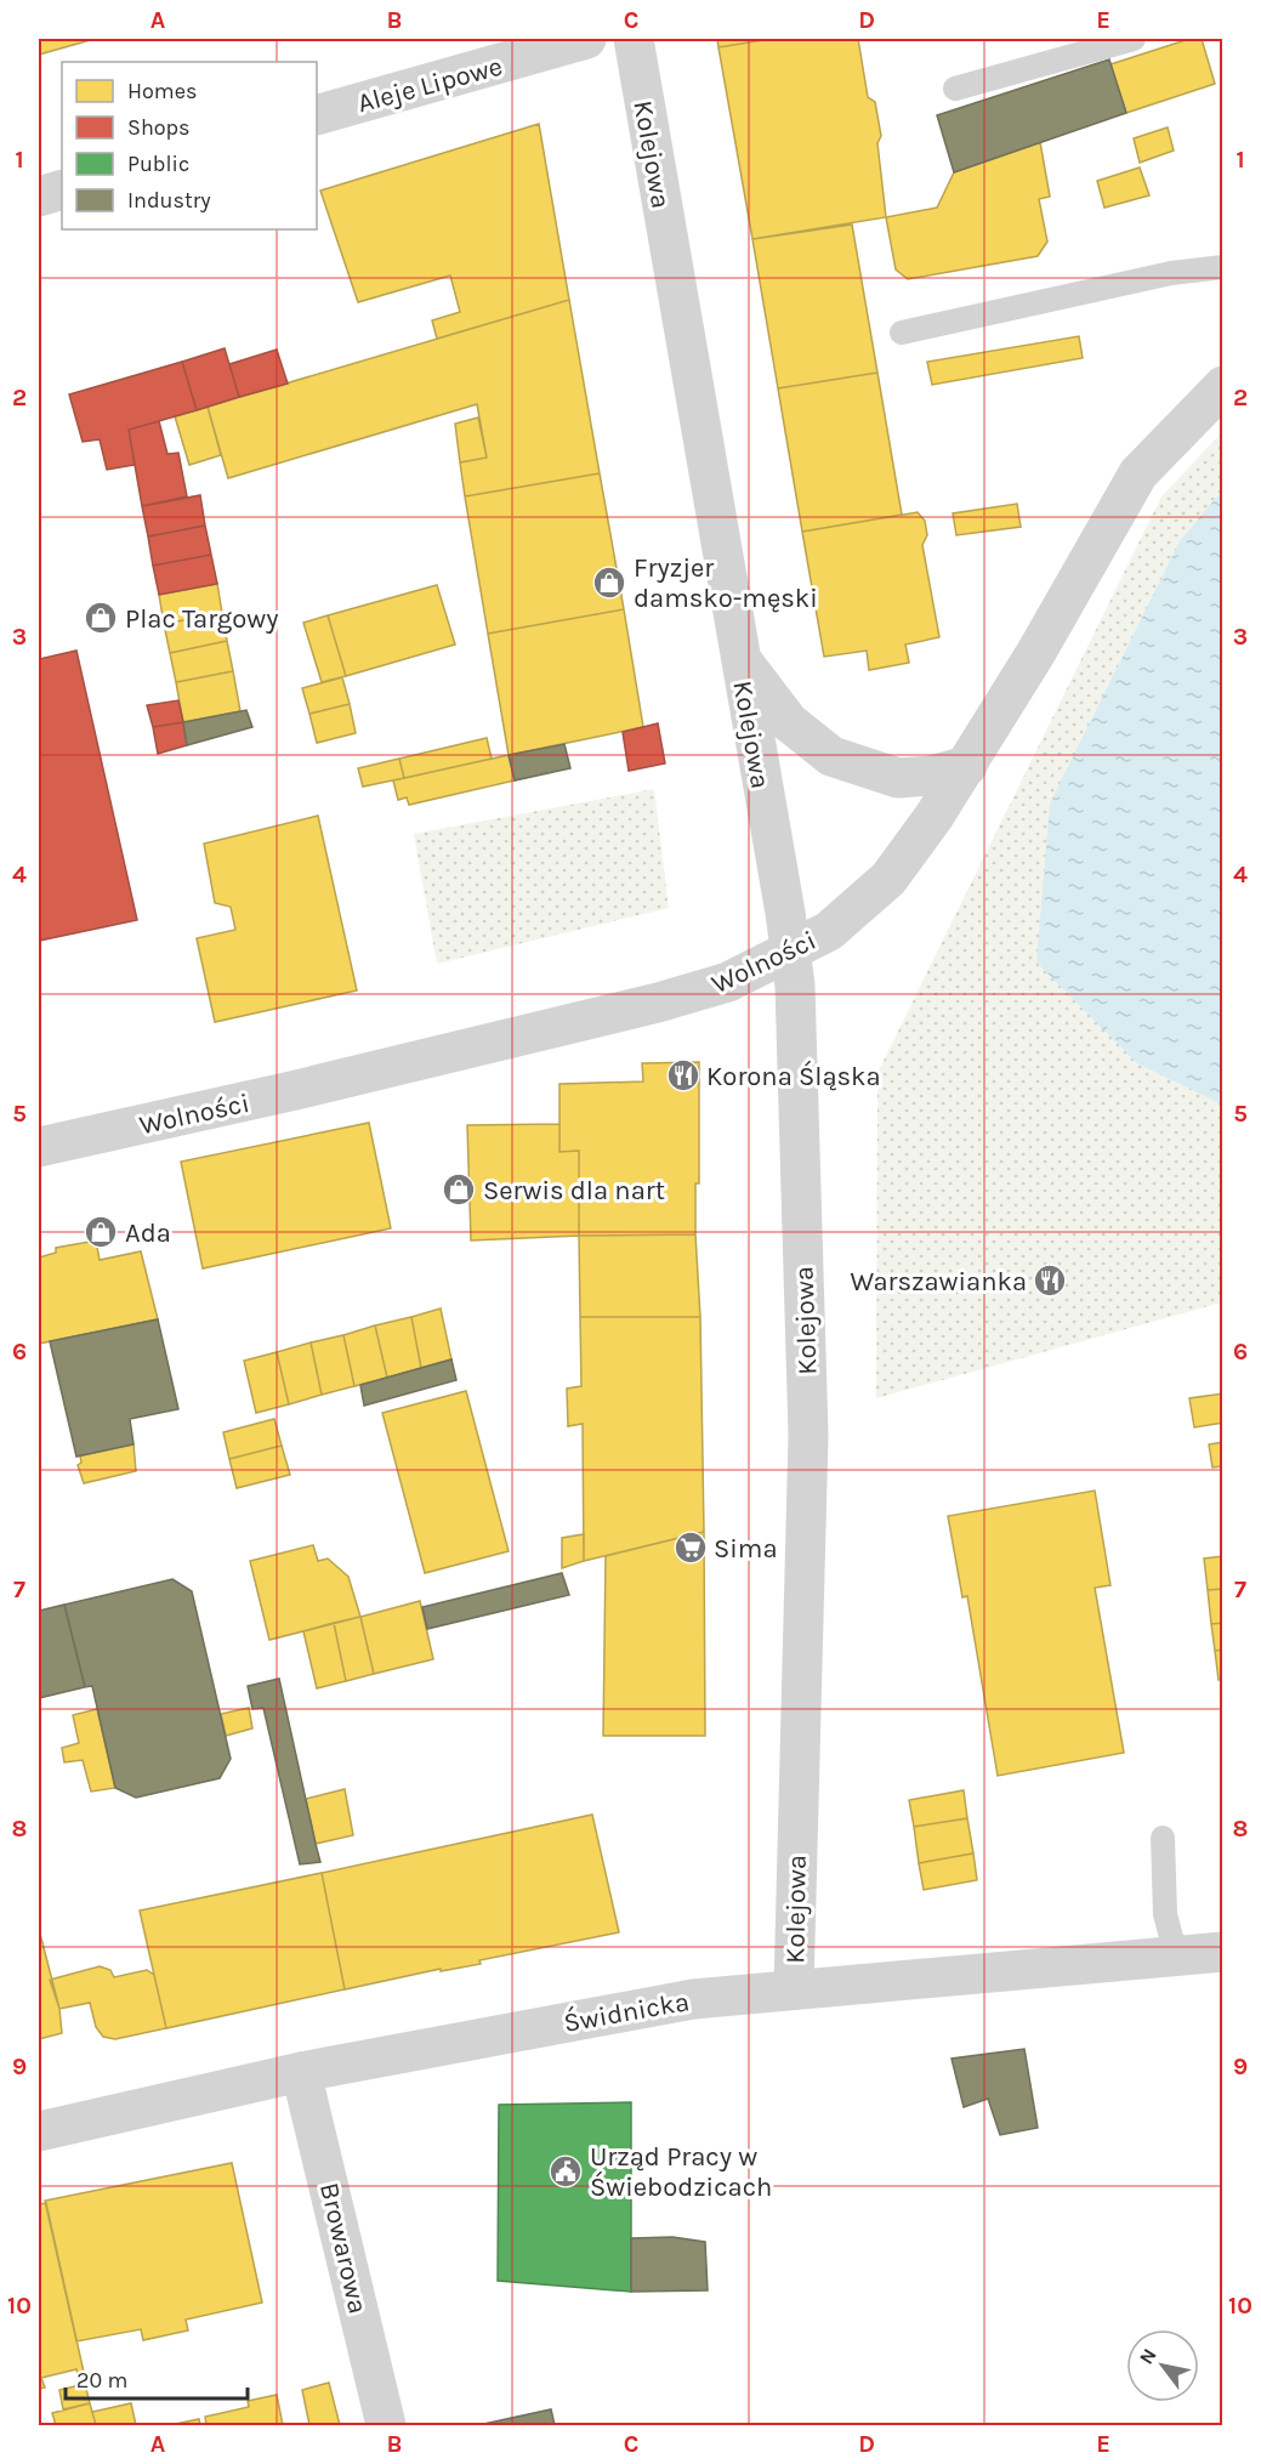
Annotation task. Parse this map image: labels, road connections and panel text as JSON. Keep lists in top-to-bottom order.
{
  "streets": {
    "street": [
      "Aleje Lipowe",
      "Kolejowa",
      "Wolności",
      "Świdnicka",
      "Browarowa"
    ]
  },
  "crossings": [
    ["Kolejowa", "Wolności"],
    ["Kolejowa", "Świdnicka"],
    ["Świdnicka", "Browarowa"]
  ],
  "places": {
    "shop": [
      "Fryzjer damsko-męski",
      "Plac Targowy",
      "Serwis dla nart",
      "Ada"
    ],
    "restaurant": ["Korona Śląska", "Warszawianka"],
    "supermarket": ["Sima"],
    "public building": ["Urząd Pracy w Świebodzicach"]
  },
  "legend": [
    "Homes",
    "Shops",
    "Public",
    "Industry"
  ],
  "scale_bar": "20 m",
  "north": "top left",
  "grid": {
    "columns": [
      "A",
      "B",
      "C",
      "D",
      "E"
    ],
    "rows": [
      "1",
      "2",
      "3",
      "4",
      "5",
      "6",
      "7",
      "8",
      "9",
      "10"
    ]
  }
}
